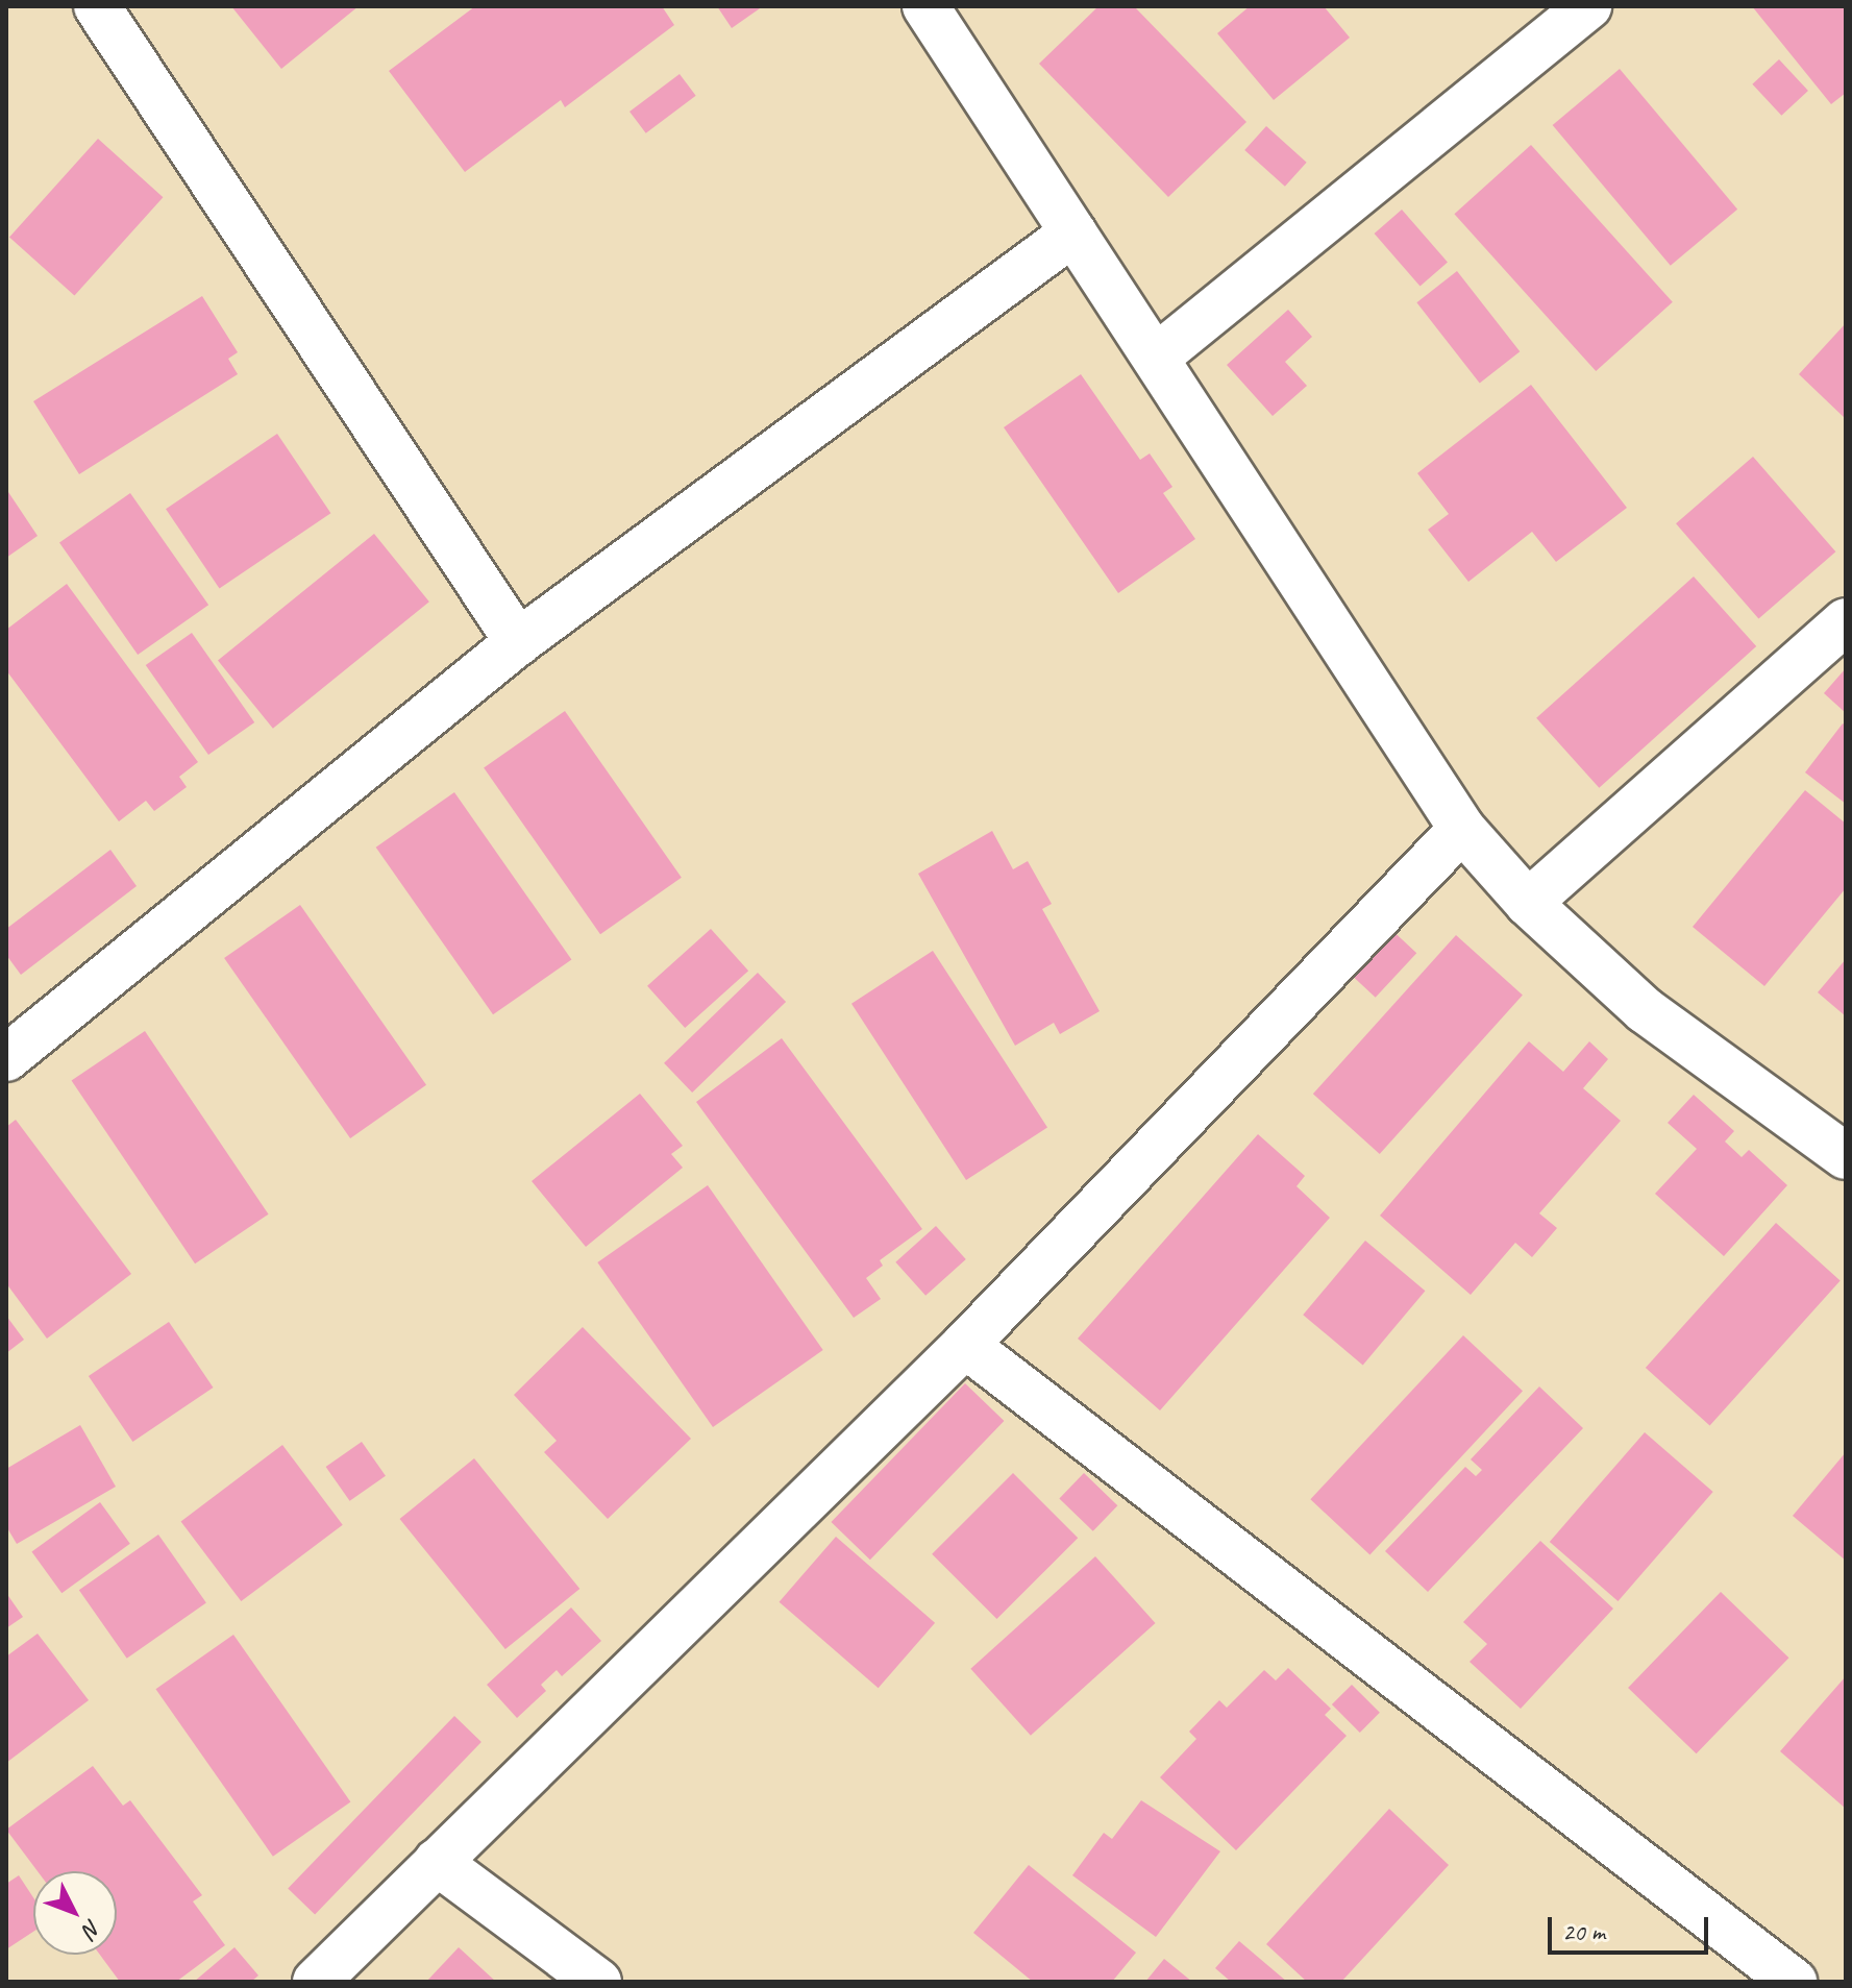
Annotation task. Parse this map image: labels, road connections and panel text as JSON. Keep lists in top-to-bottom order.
{
  "scale_bar": "20 m",
  "north": "bottom right"
}
